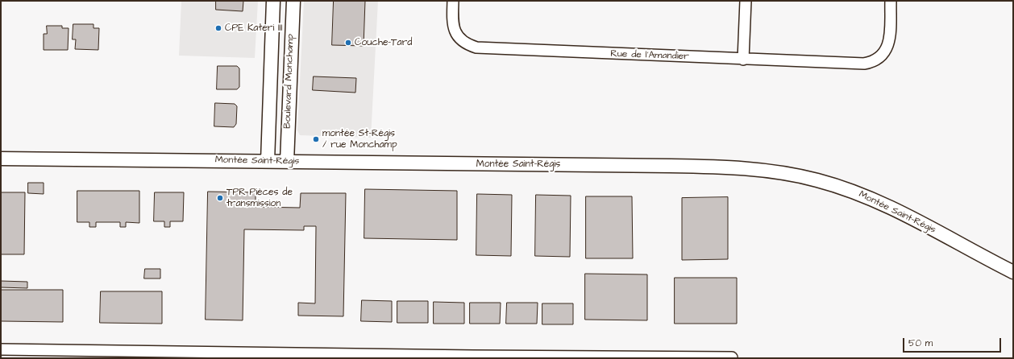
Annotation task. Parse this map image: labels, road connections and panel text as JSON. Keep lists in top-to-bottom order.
{
  "streets": {
    "street": ["Rue de l'Amandier", "Boulevard Monchamp", "Montée Saint-Régis"]
  },
  "crossings": [
    ["Boulevard Monchamp", "Montée Saint-Régis"]
  ],
  "places": [
    "CPE Kateri III",
    "Couche-Tard",
    "montée St-Régis / rue Monchamp",
    "TPR Pièces de transmission"
  ],
  "scale_bar": "50 m"
}
